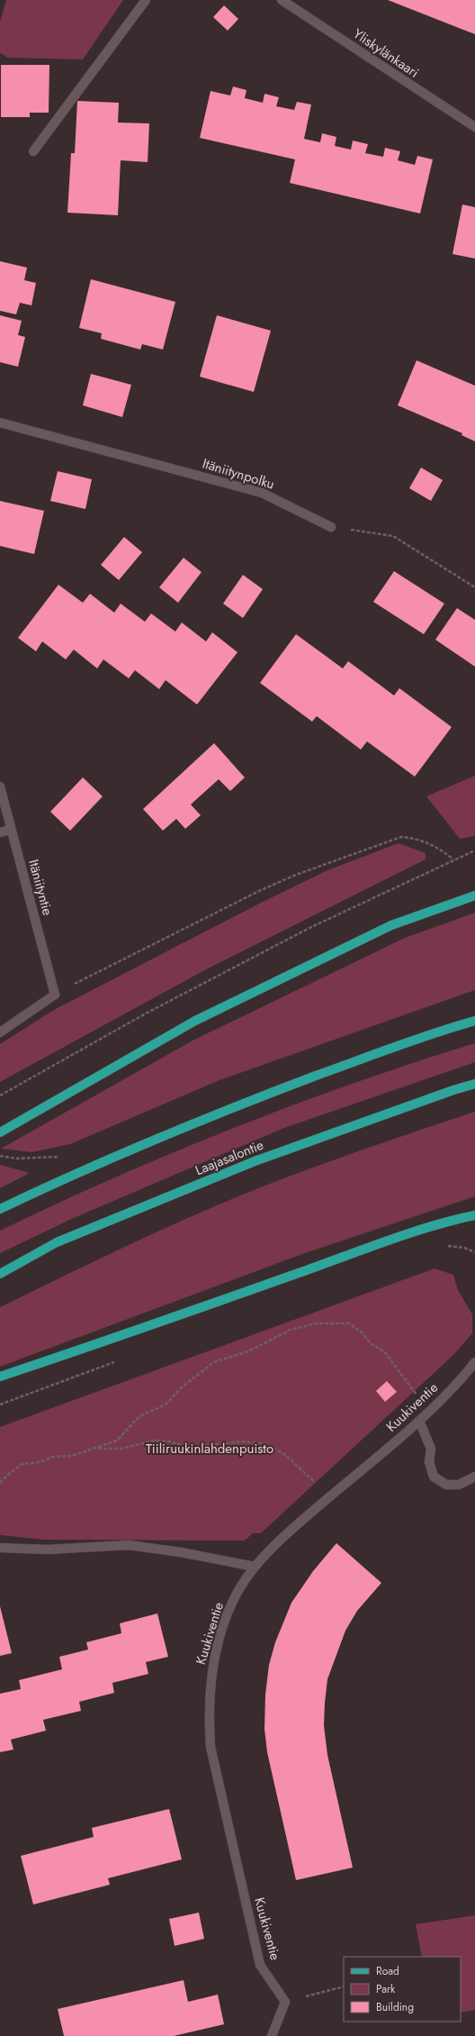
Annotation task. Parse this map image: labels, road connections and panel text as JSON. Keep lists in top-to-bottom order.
{
  "streets": {
    "main road": ["Laajasalontie"],
    "street": [
      "Yliskylänkaari",
      "Itäniitynpolku",
      "Itäniityntie",
      "Kuukiventie"
    ]
  },
  "parks": ["Tiiliruukinlahdenpuisto"],
  "legend": ["Road", "Park", "Building"]
}
